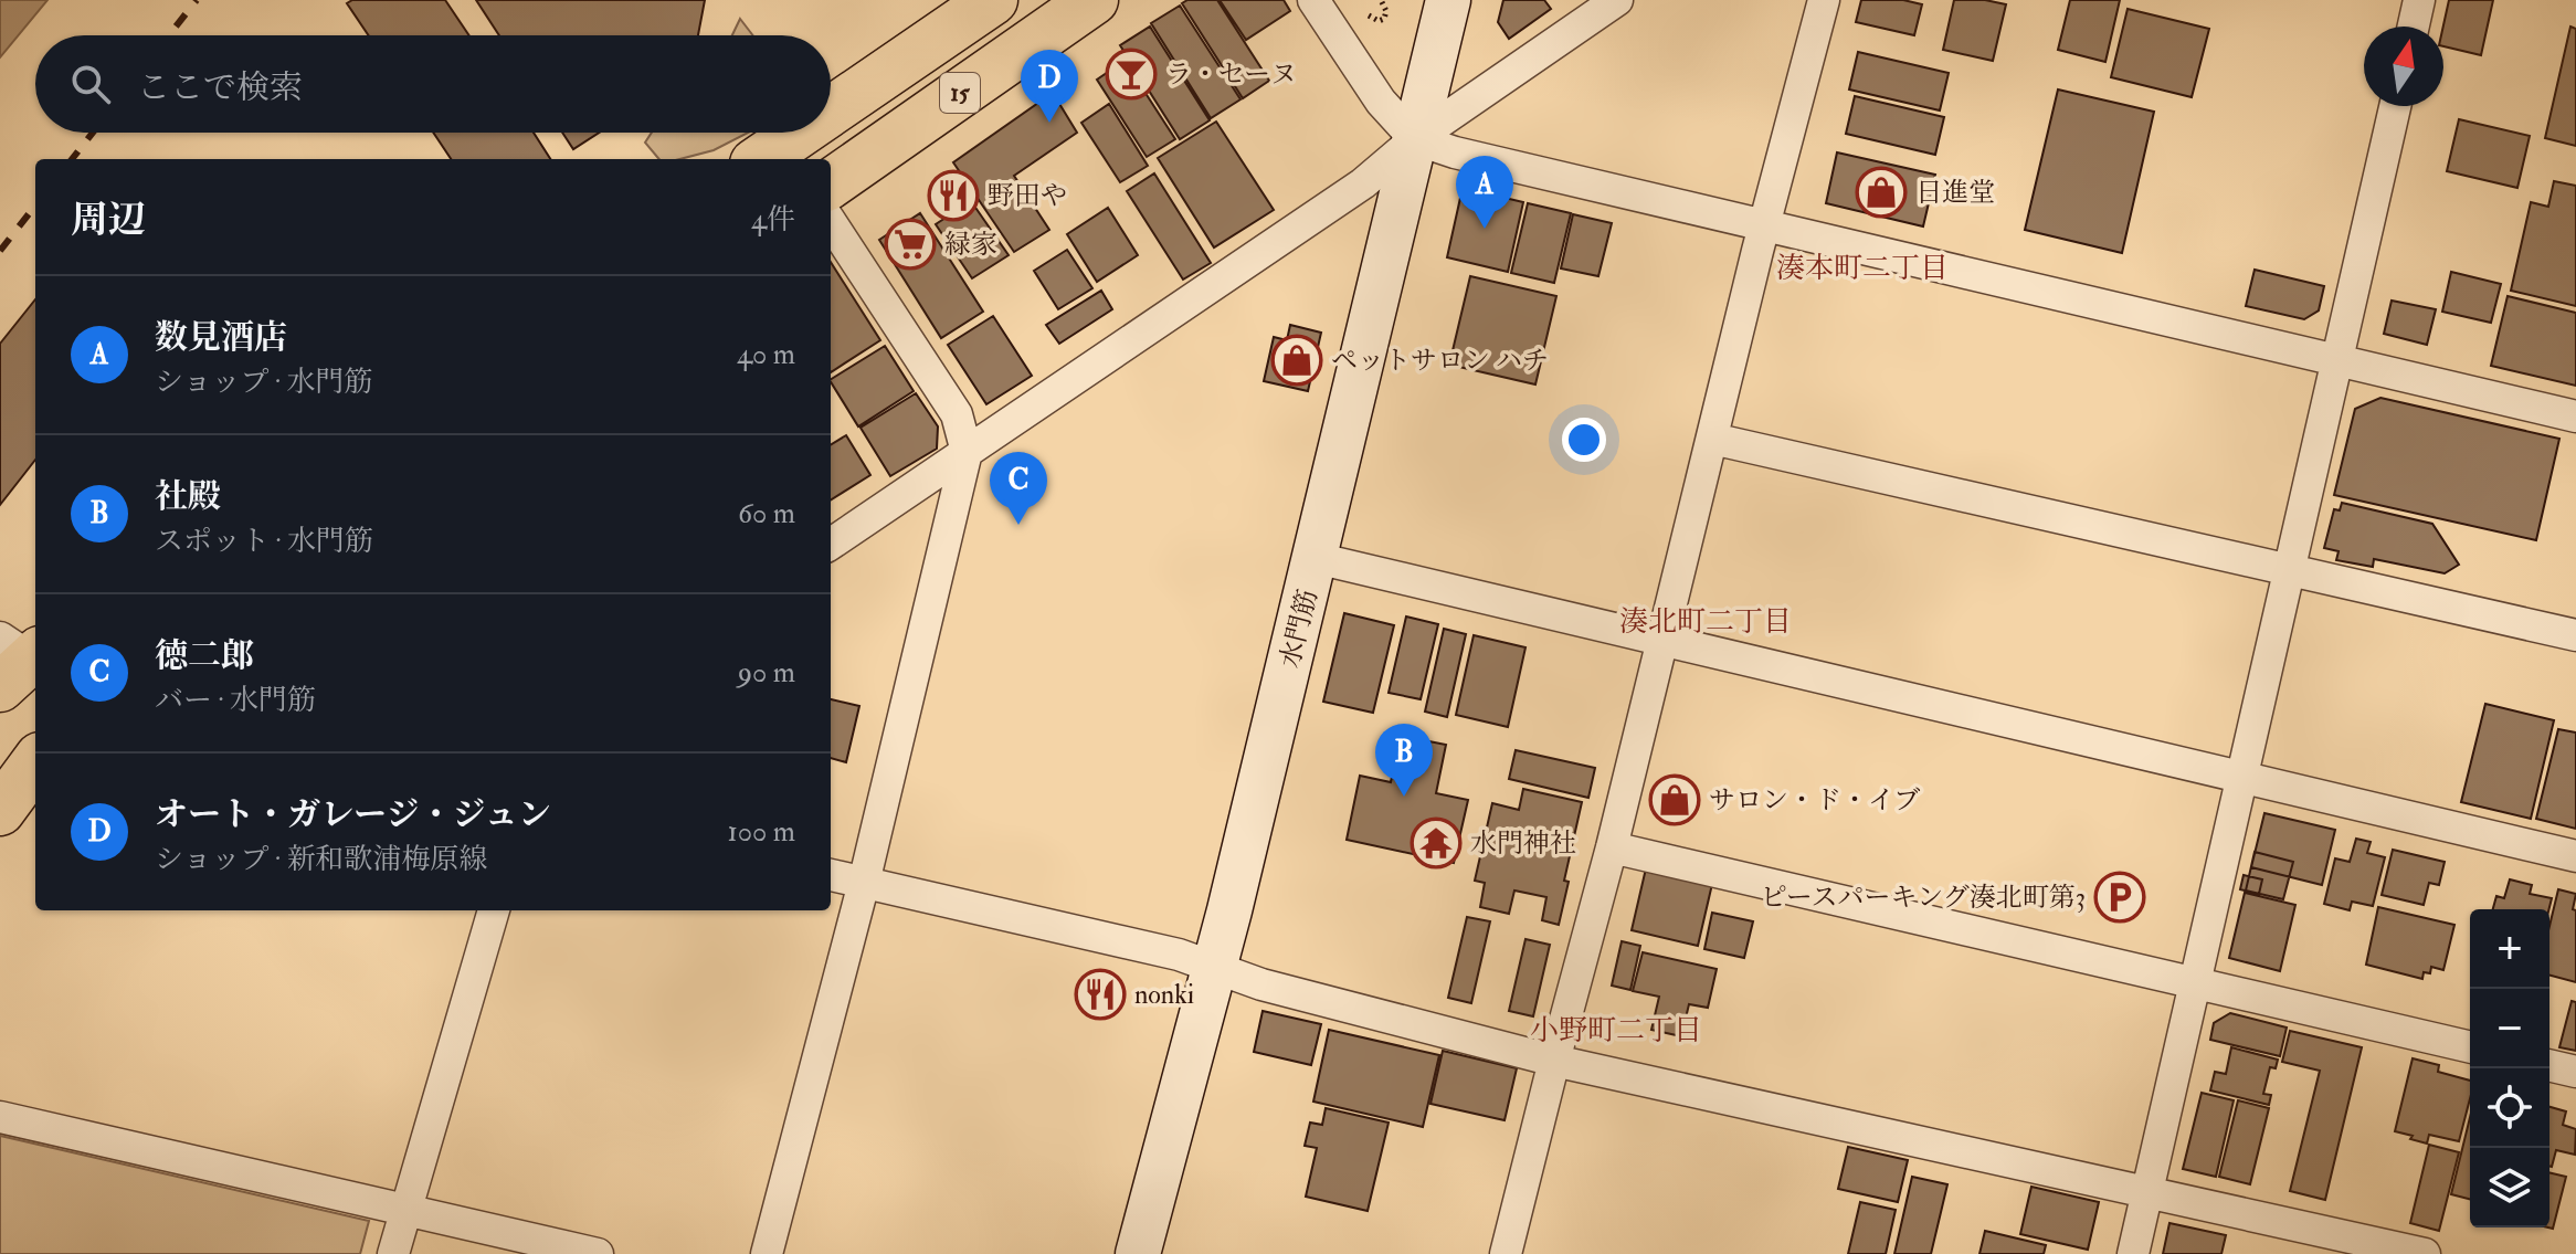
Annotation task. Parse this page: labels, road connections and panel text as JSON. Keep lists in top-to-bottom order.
{
  "streets": {
    "main road": ["15"],
    "street": ["水門筋"]
  },
  "districts": ["湊本町二丁目", "湊北町二丁目", "小野町二丁目"],
  "places": {
    "bar": ["ラ・セーヌ"],
    "shop": ["日進堂", "ペットサロン ハチ", "サロン・ド・イブ"],
    "restaurant": ["野田や", "nonki"],
    "supermarket": ["緑家"],
    "temple": ["水門神社"],
    "parking": ["ピースパーキング湊北町第3"]
  },
  "north": "top",
  "page": {
    "search": "ここで検索",
    "pins": [
      "D",
      "A",
      "C",
      "B"
    ],
    "heading": ["周辺", "4件"],
    "list": [
      {
        "mark": "A",
        "name": "数見酒店",
        "note": "ショップ · 水門筋",
        "value": "40 m"
      },
      {
        "mark": "B",
        "name": "社殿",
        "note": "スポット · 水門筋",
        "value": "60 m"
      },
      {
        "mark": "C",
        "name": "徳二郎",
        "note": "バー · 水門筋",
        "value": "90 m"
      },
      {
        "mark": "D",
        "name": "オート・ガレージ・ジュン",
        "note": "ショップ · 新和歌浦梅原線",
        "value": "100 m"
      }
    ],
    "map_buttons": ["+", "−"]
  }
}
